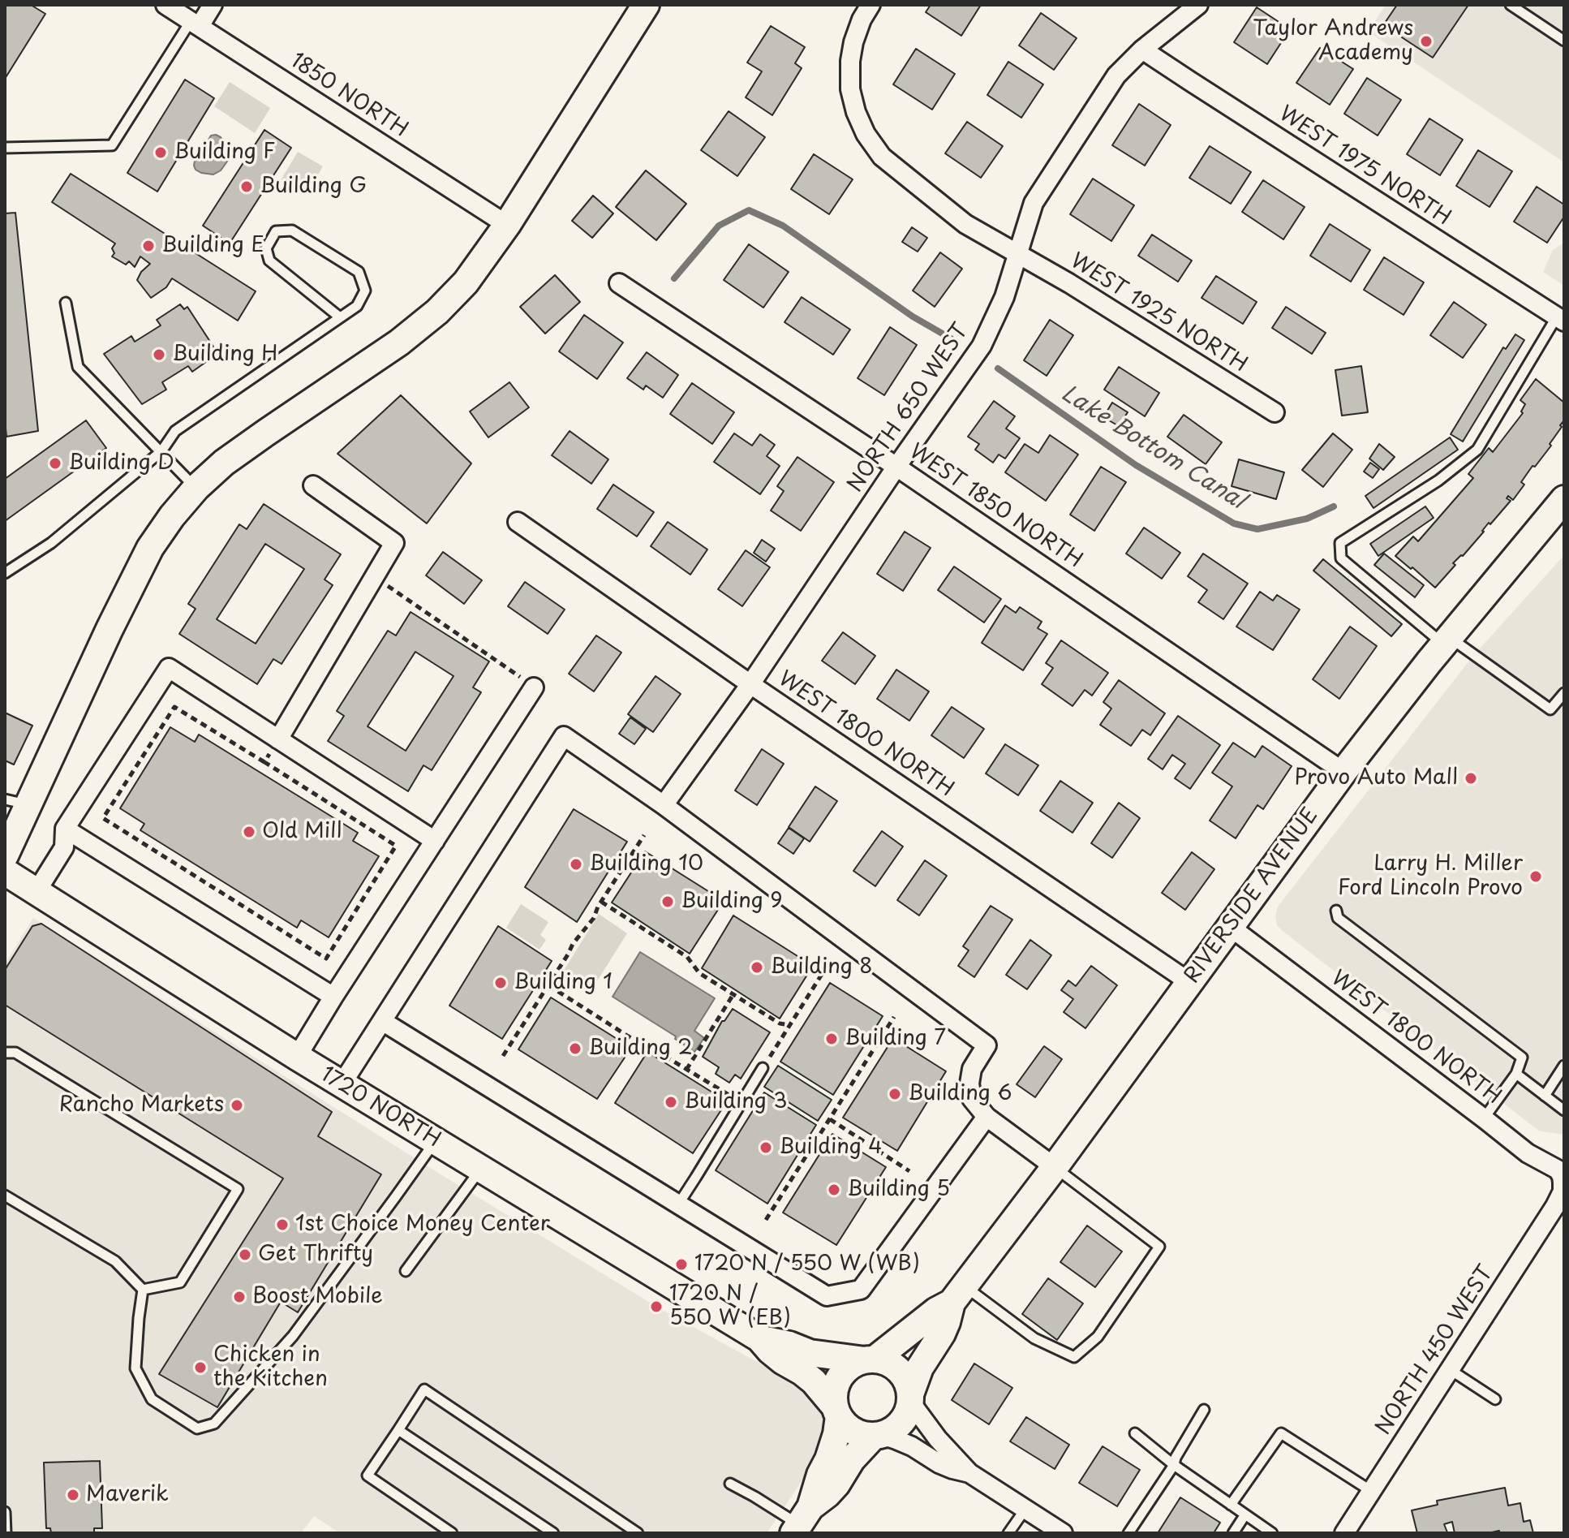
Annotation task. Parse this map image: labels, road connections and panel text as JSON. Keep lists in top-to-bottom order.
{
  "streets": {
    "street": [
      "1850 NORTH",
      "WEST 1975 NORTH",
      "WEST 1925 NORTH",
      "NORTH 650 WEST",
      "WEST 1850 NORTH",
      "WEST 1800 NORTH",
      "RIVERSIDE AVENUE",
      "1720 NORTH",
      "NORTH 450 WEST"
    ]
  },
  "crossings": [
    ["WEST 1975 NORTH", "NORTH 650 WEST"],
    ["WEST 1925 NORTH", "NORTH 650 WEST"],
    ["NORTH 650 WEST", "WEST 1850 NORTH"],
    ["NORTH 650 WEST", "WEST 1800 NORTH"],
    ["WEST 1850 NORTH", "RIVERSIDE AVENUE"],
    ["WEST 1800 NORTH", "RIVERSIDE AVENUE"],
    ["WEST 1800 NORTH", "NORTH 450 WEST"],
    ["RIVERSIDE AVENUE", "1720 NORTH"]
  ],
  "water": ["Lake Bottom Canal"],
  "places": [
    "Taylor Andrews Academy",
    "Building F",
    "Building G",
    "Building E",
    "Building H",
    "Building D",
    "Provo Auto Mall",
    "Old Mill",
    "Building 10",
    "Larry H. Miller Ford Lincoln Provo",
    "Building 9",
    "Building 8",
    "Building 1",
    "Building 7",
    "Building 2",
    "Building 6",
    "Building 3",
    "Rancho Markets",
    "Building 4",
    "Building 5",
    "1st Choice Money Center",
    "Get Thrifty",
    "1720 N / 550 W (WB)",
    "Boost Mobile",
    "1720 N / 550 W (EB)",
    "Chicken in the Kitchen",
    "Maverik"
  ]
}
